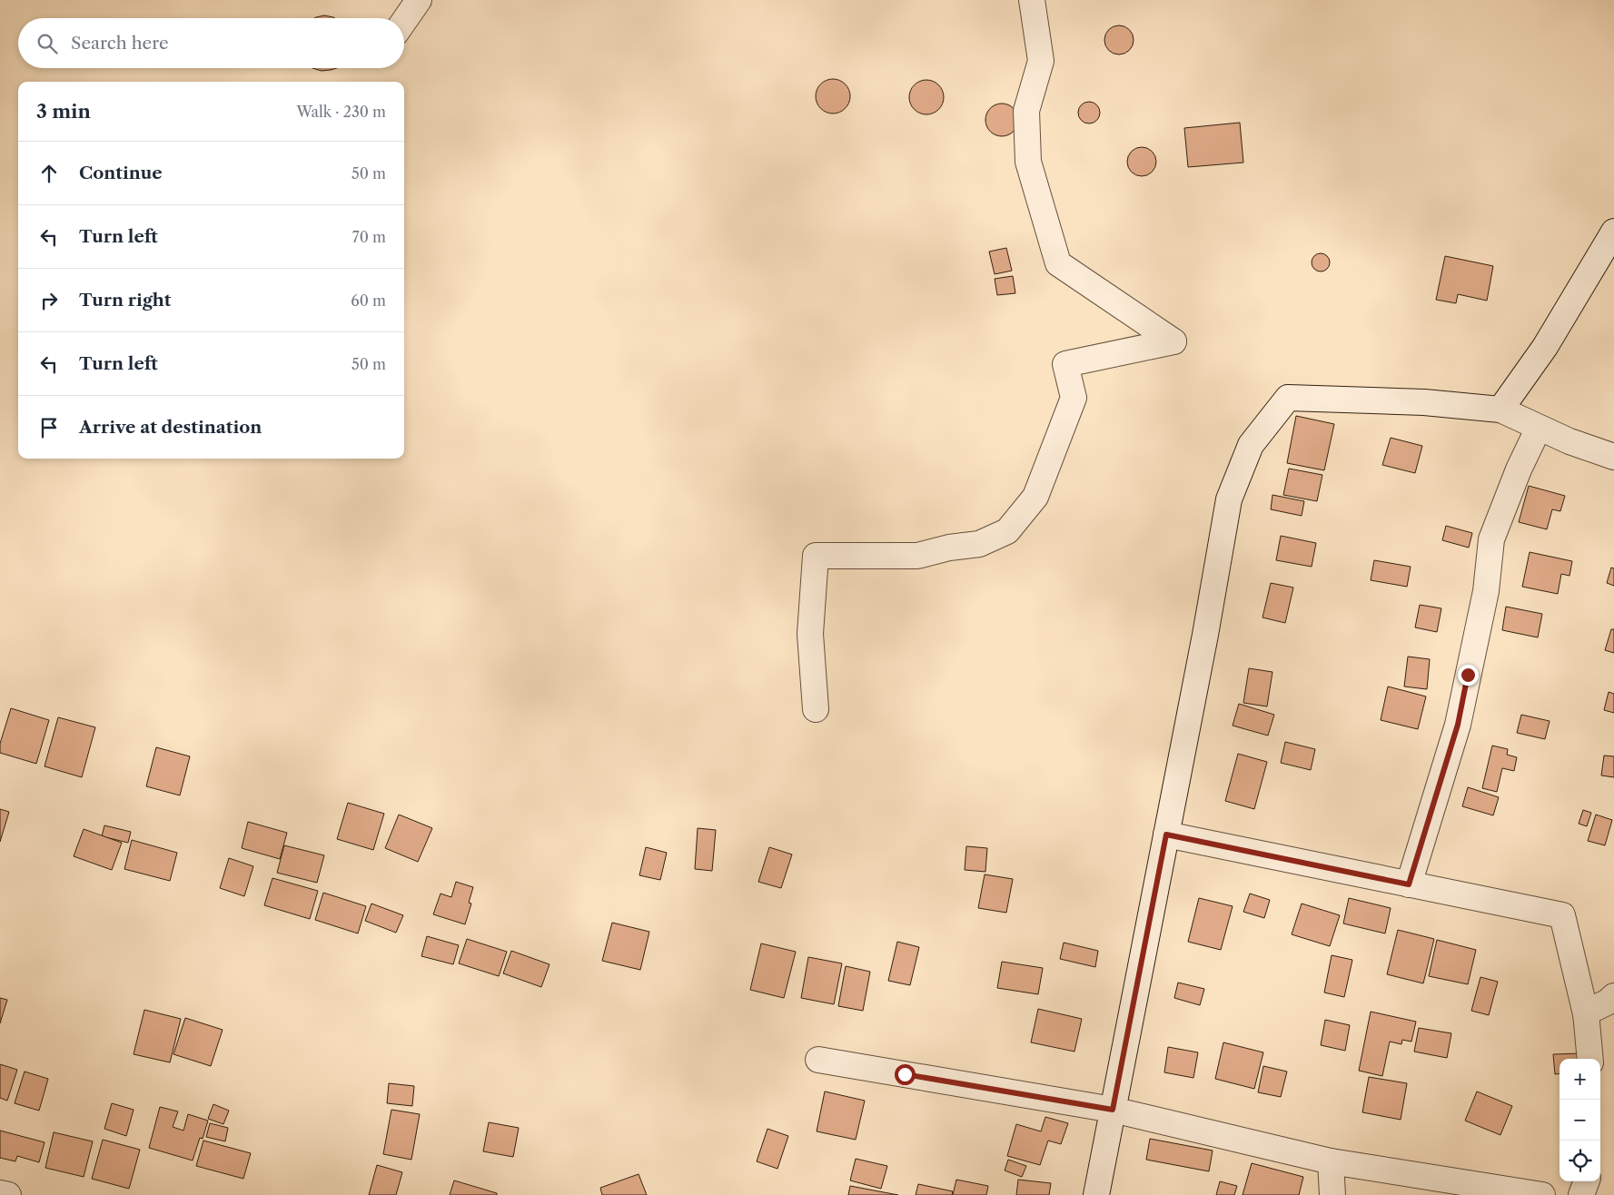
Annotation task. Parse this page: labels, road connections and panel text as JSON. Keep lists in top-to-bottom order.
{
  "page": {
    "search": "Search here",
    "heading": ["3 min", "Walk · 230 m"],
    "list": [
      ["Continue", "50 m"],
      ["Turn left", "70 m"],
      ["Turn right", "60 m"],
      ["Turn left", "50 m"],
      "Arrive at destination"
    ],
    "map_buttons": ["+", "−"]
  }
}
